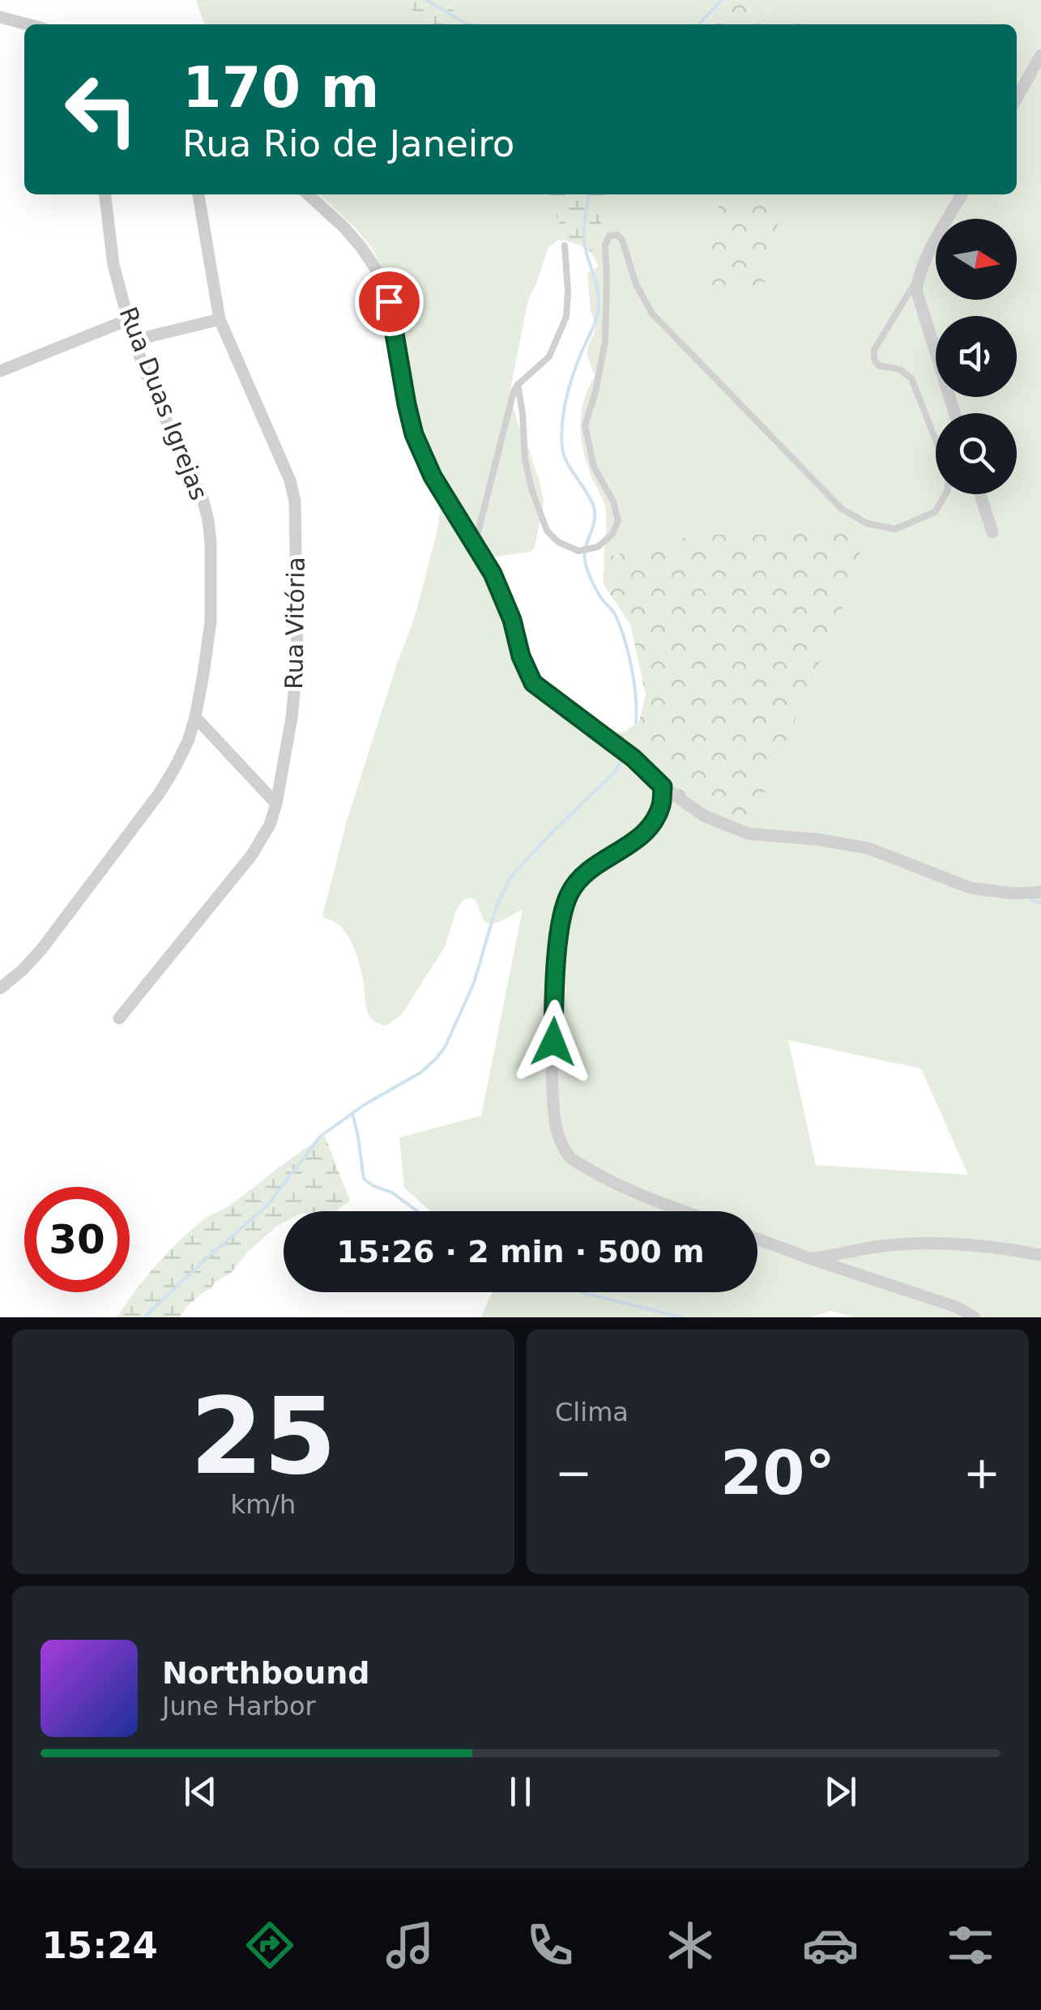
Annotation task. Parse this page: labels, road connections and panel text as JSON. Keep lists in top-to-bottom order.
{
  "streets": {
    "street": ["Rua Duas Igrejas", "Rua Vitória"]
  },
  "north": "right",
  "page": {
    "turn": ["170 m", "Rua Rio de Janeiro"],
    "limit": "30",
    "trip": "15:26 · 2 min · 500 m",
    "tile": [
      ["25", "km/h"],
      "Clima"
    ],
    "heat": ["−", "20°", "+"],
    "song": ["Northbound", "June Harbor"],
    "tabs": "15:24"
  }
}
